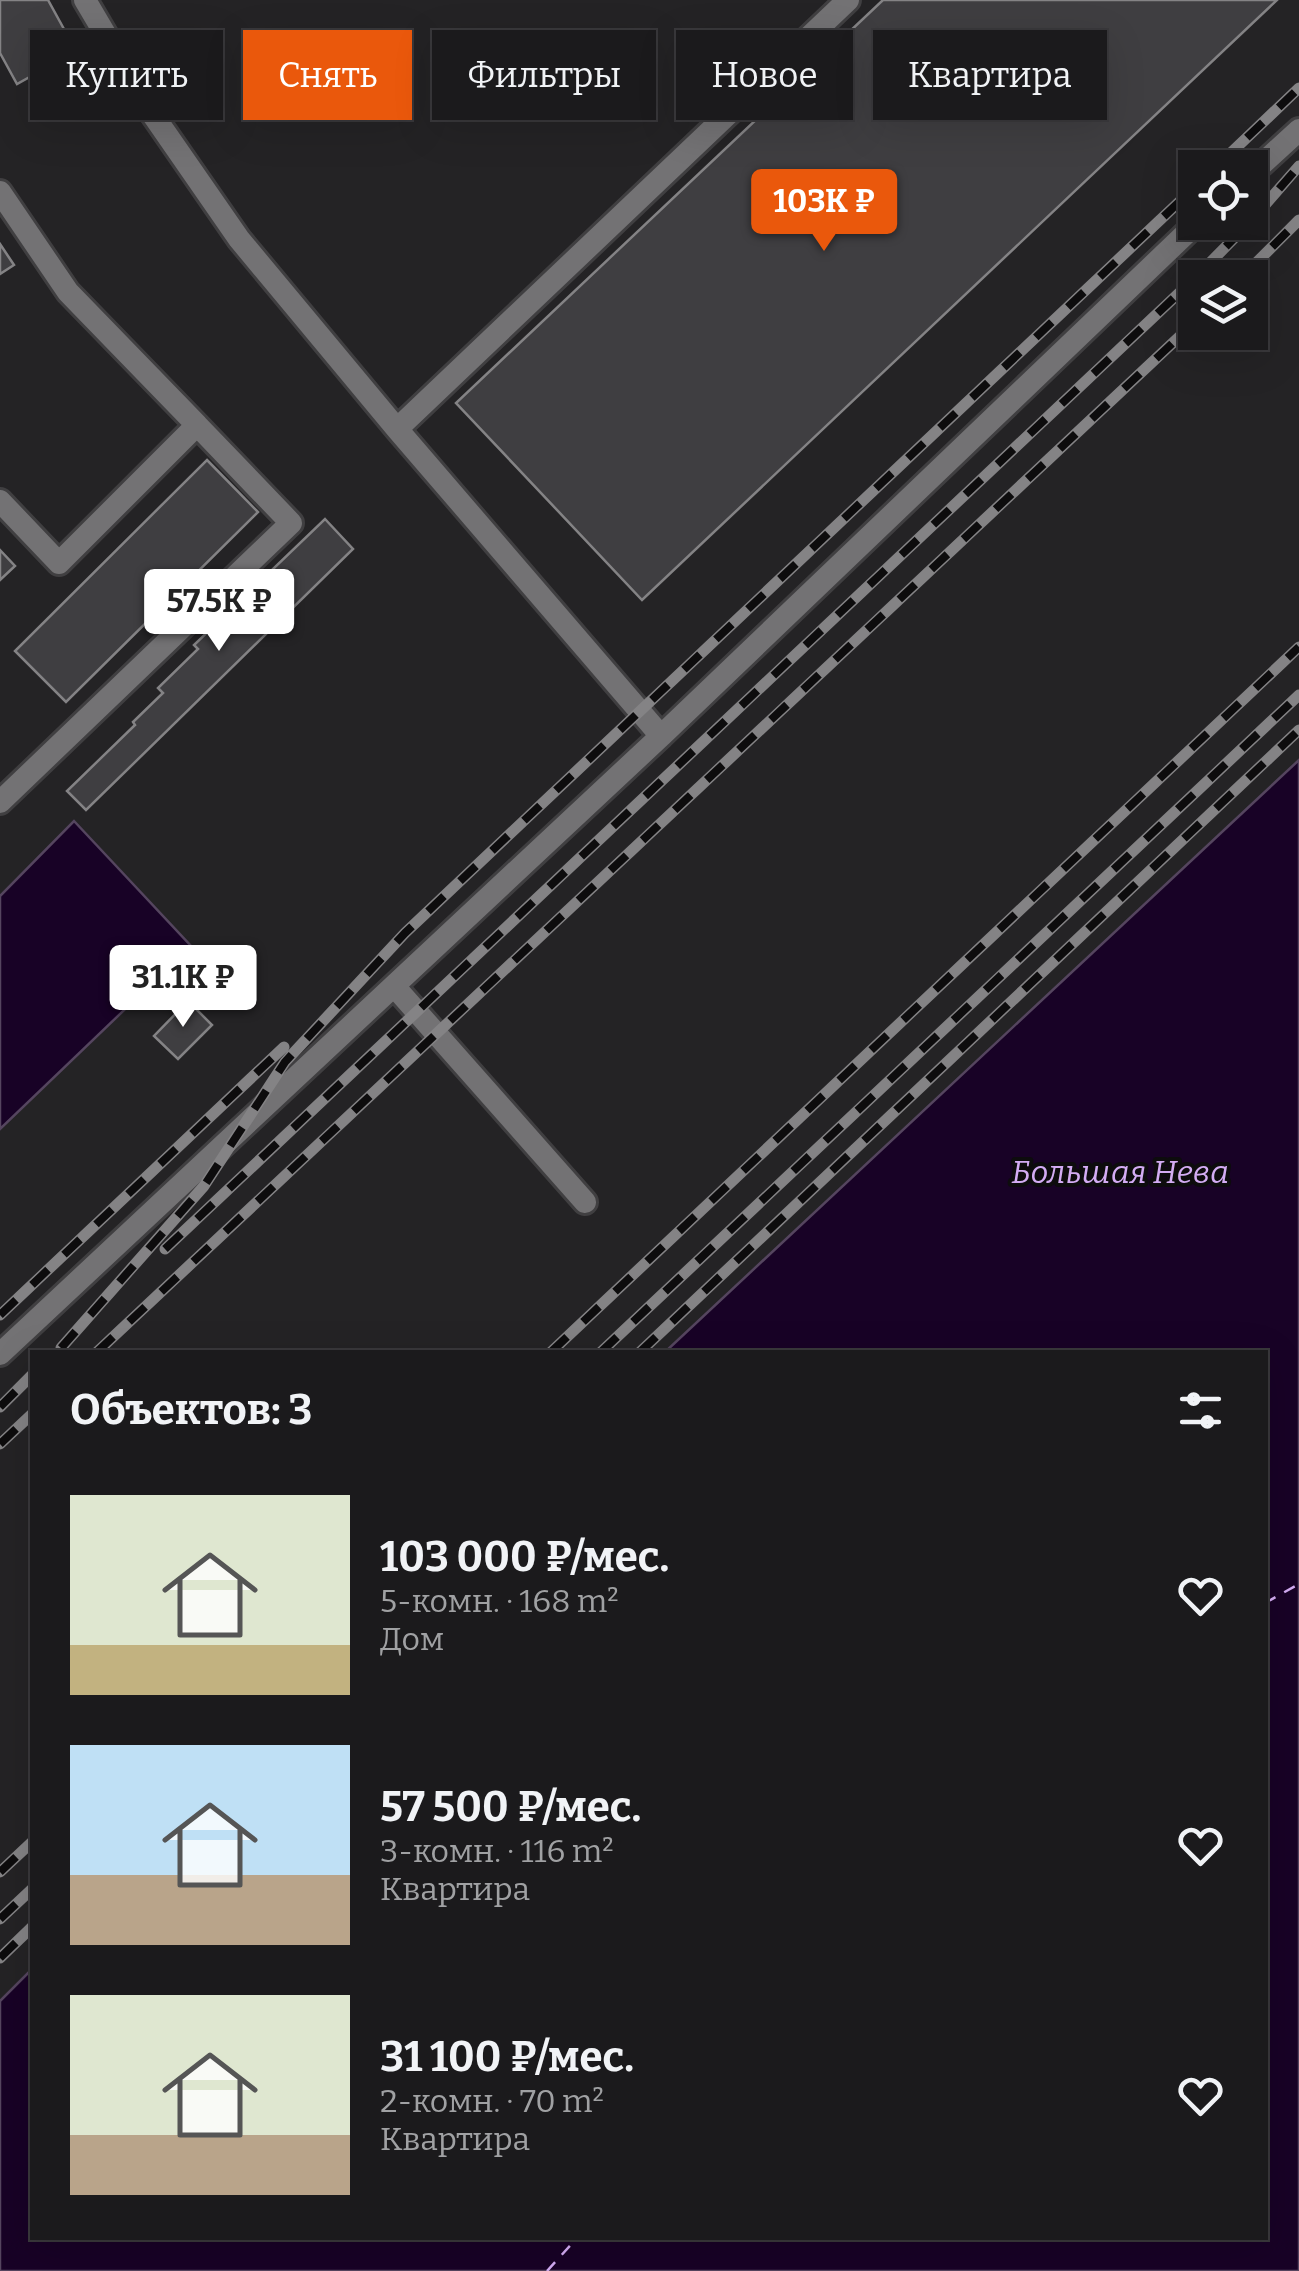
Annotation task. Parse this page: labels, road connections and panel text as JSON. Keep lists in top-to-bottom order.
{
  "water": ["Большая Нева"],
  "page": {
    "chip": [
      "Купить",
      "Снять",
      "Фильтры",
      "Новое",
      "Квартира"
    ],
    "price": ["103K ₽", "57.5K ₽", "31.1K ₽"],
    "heading": "Объектов: 3",
    "list": [
      {
        "name": "103 000 ₽/мес.",
        "note": "5-комн. · 168 m² · Дом"
      },
      {
        "name": "57 500 ₽/мес.",
        "note": "3-комн. · 116 m² · Квартира"
      },
      {
        "name": "31 100 ₽/мес.",
        "note": "2-комн. · 70 m² · Квартира"
      }
    ]
  }
}
